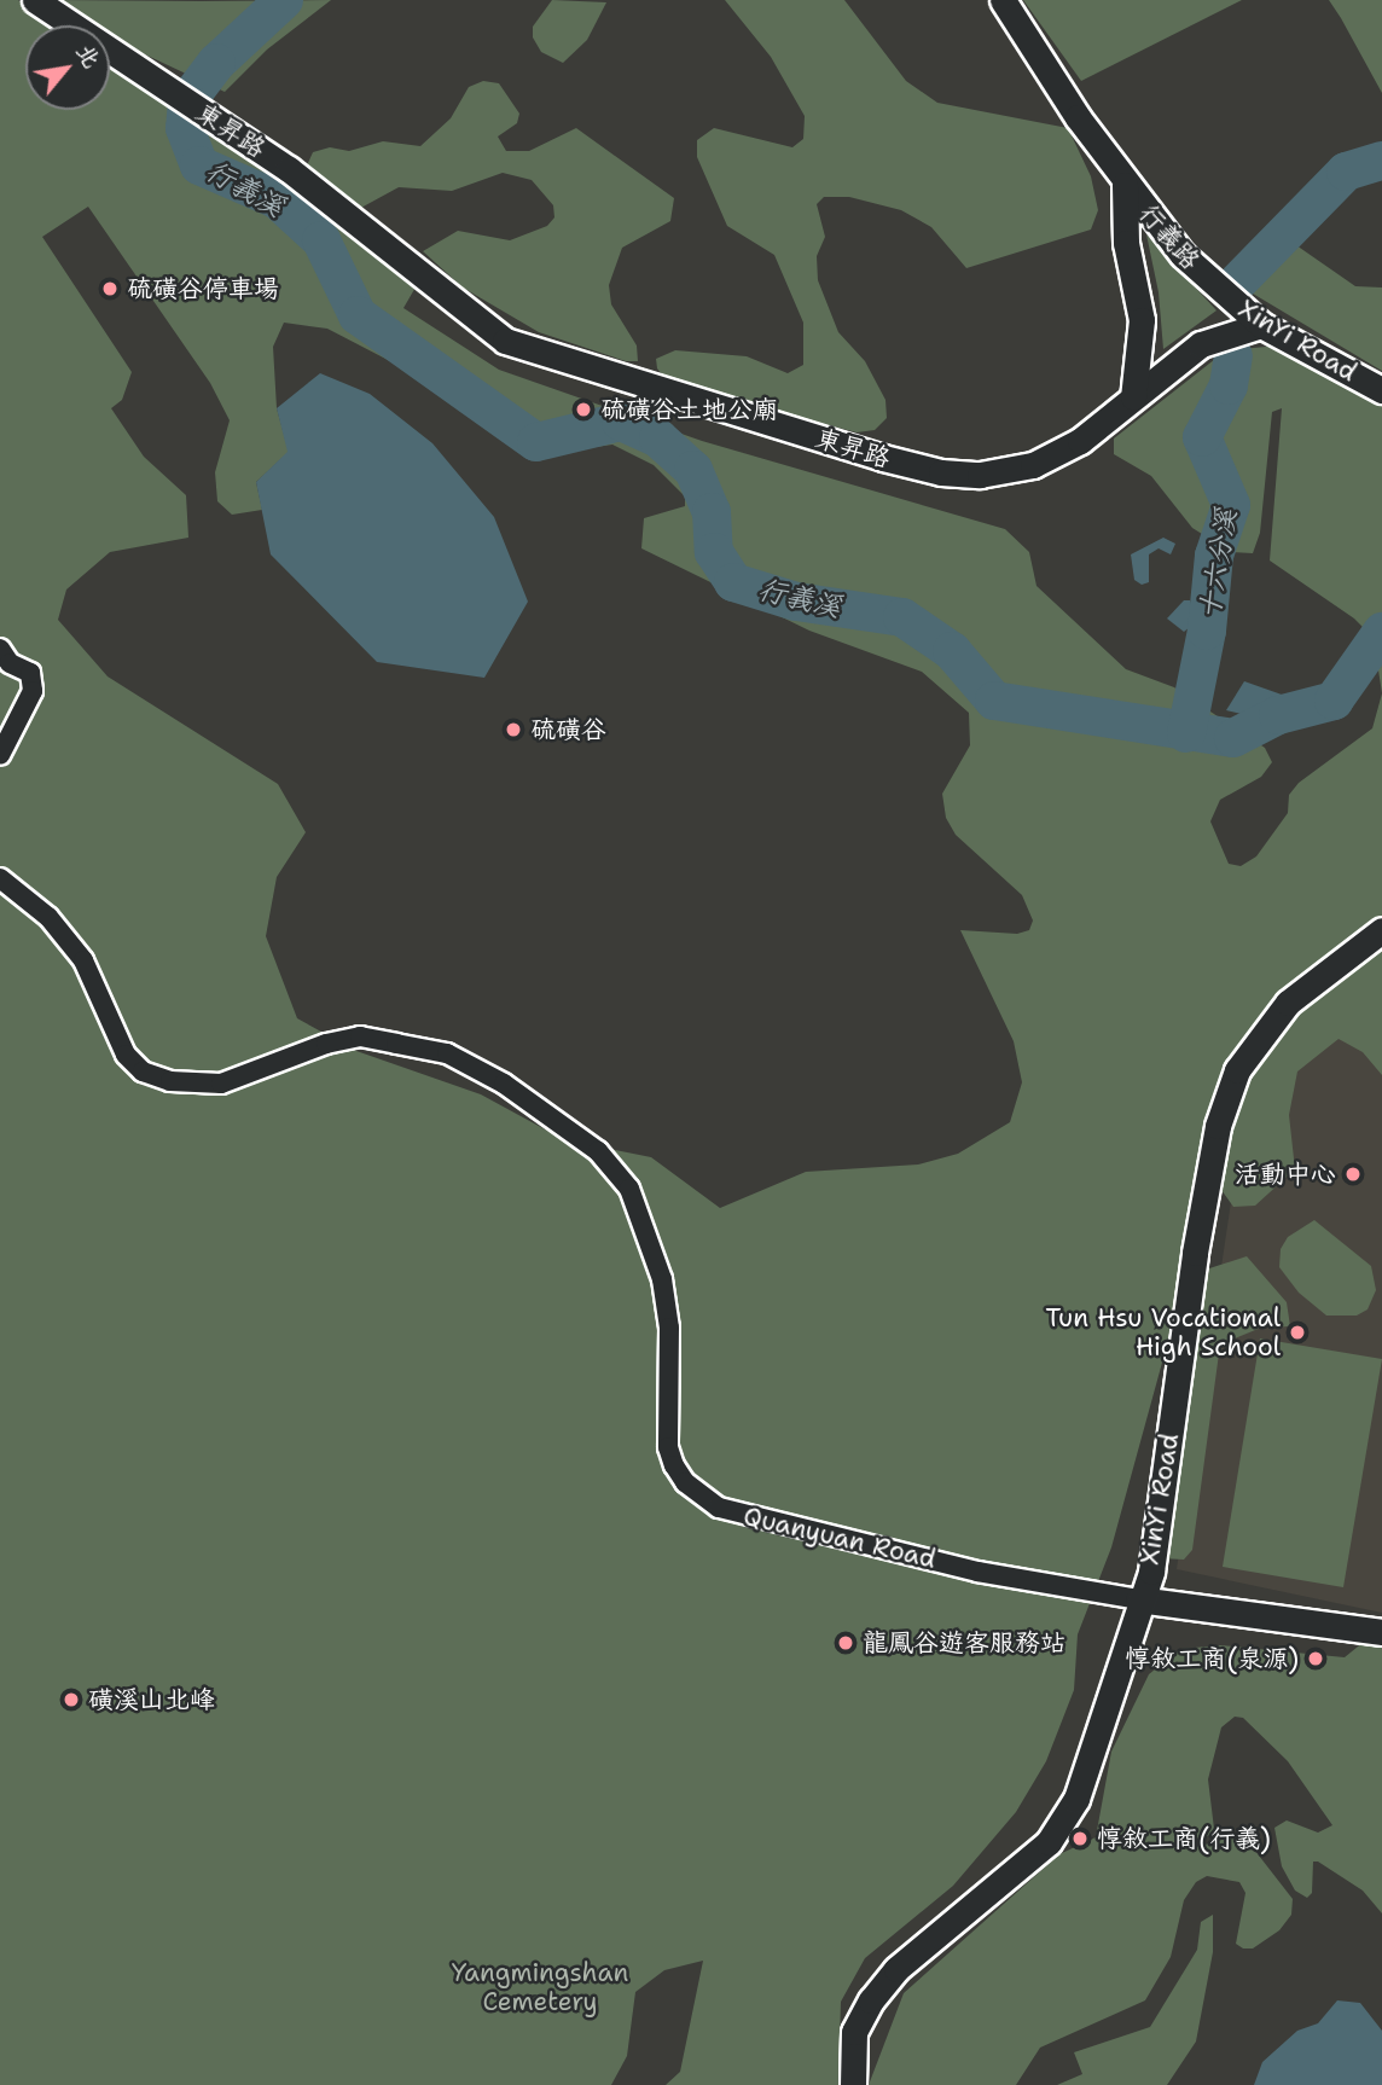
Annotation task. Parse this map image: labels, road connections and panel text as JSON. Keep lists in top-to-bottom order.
{
  "streets": {
    "street": [
      "東昇路",
      "行義路",
      "XinYi Road",
      "Quanyuan Road"
    ]
  },
  "crossings": [
    ["東昇路", "行義路"],
    ["東昇路", "XinYi Road"],
    ["行義路", "XinYi Road"],
    ["XinYi Road", "Quanyuan Road"]
  ],
  "water": ["行義溪", "十六分溪"],
  "parks": ["Yangmingshan Cemetery"],
  "places": [
    "硫磺谷停車場",
    "硫磺谷土地公廟",
    "硫磺谷",
    "活動中心",
    "Tun Hsu Vocational High School",
    "龍鳳谷遊客服務站",
    "惇敘工商(泉源)",
    "磺溪山北峰",
    "惇敘工商(行義)"
  ],
  "north": "top right"
}
